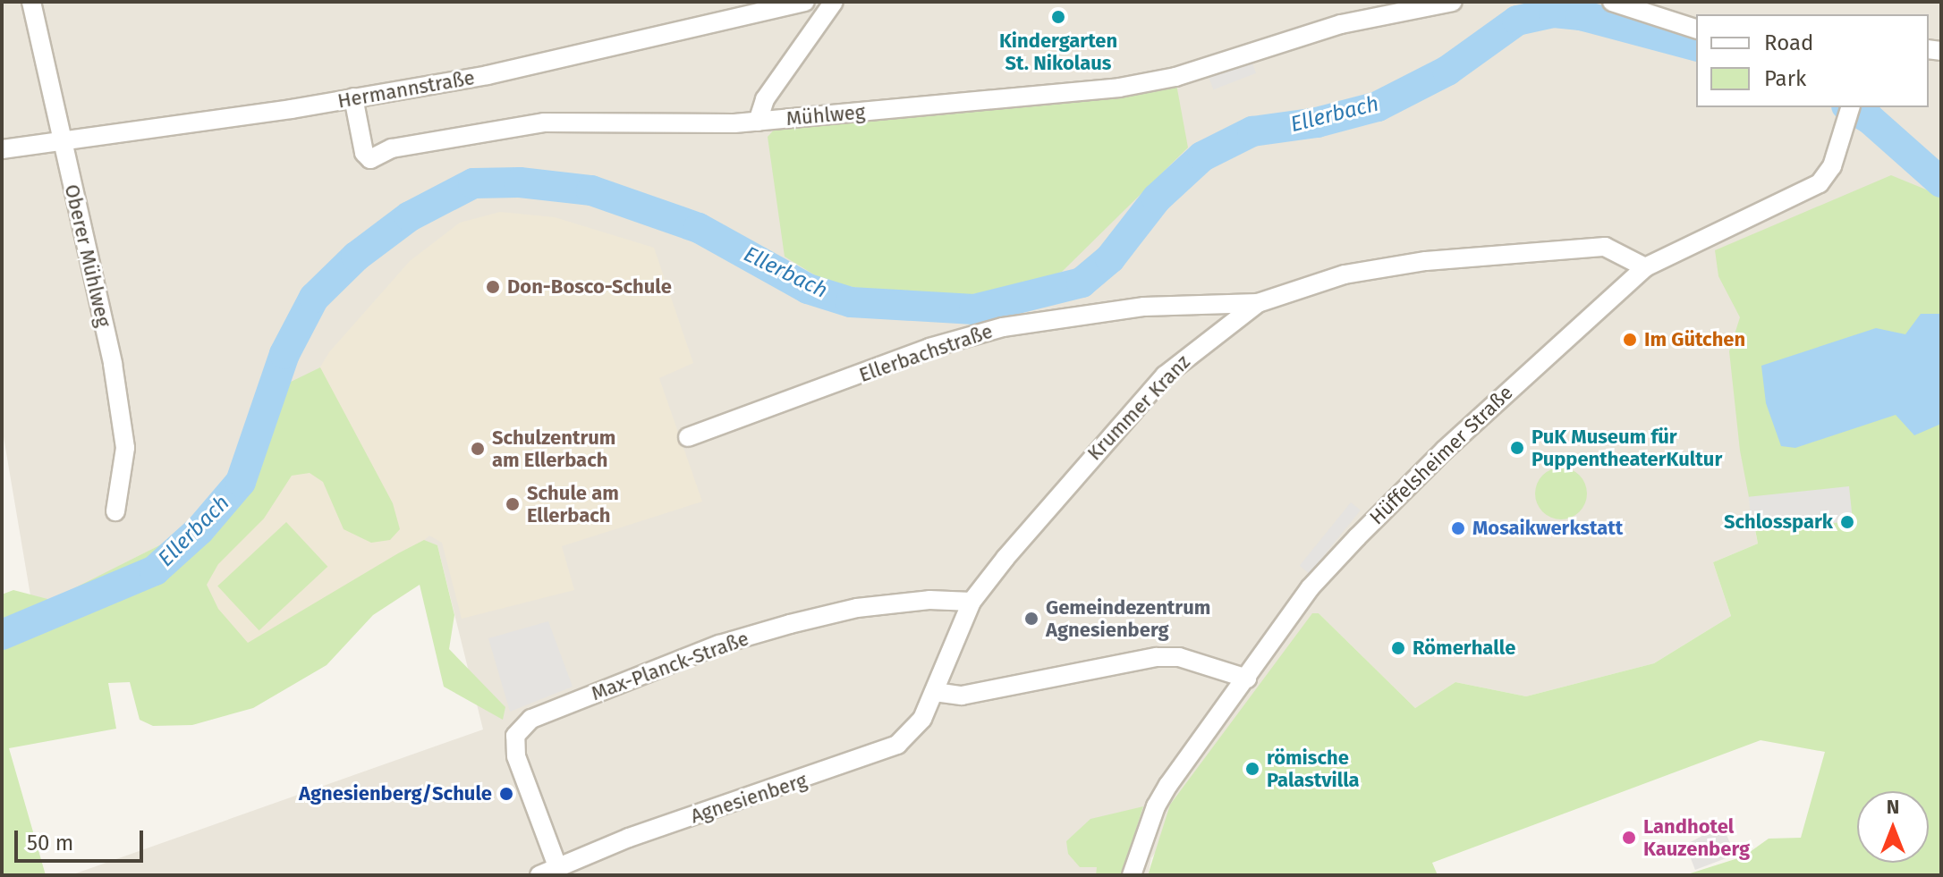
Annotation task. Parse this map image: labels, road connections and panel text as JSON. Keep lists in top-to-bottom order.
{
  "streets": {
    "street": [
      "Hermannstraße",
      "Mühlweg",
      "Oberer Mühlweg",
      "Ellerbachstraße",
      "Krummer Kranz",
      "Hüffelsheimer Straße",
      "Max-Planck-Straße",
      "Agnesienberg"
    ]
  },
  "crossings": [
    ["Hermannstraße", "Mühlweg"],
    ["Hermannstraße", "Oberer Mühlweg"],
    ["Ellerbachstraße", "Krummer Kranz"],
    ["Krummer Kranz", "Hüffelsheimer Straße"],
    ["Krummer Kranz", "Max-Planck-Straße"],
    ["Krummer Kranz", "Agnesienberg"],
    ["Max-Planck-Straße", "Agnesienberg"]
  ],
  "water": ["Ellerbach"],
  "places": [
    "Kindergarten St. Nikolaus",
    "Don-Bosco-Schule",
    "Im Gütchen",
    "PuK Museum für PuppentheaterKultur",
    "Schulzentrum am Ellerbach",
    "Schule am Ellerbach",
    "Schlosspark",
    "Mosaikwerkstatt",
    "Gemeindezentrum Agnesienberg",
    "Römerhalle",
    "römische Palastvilla",
    "Agnesienberg/Schule",
    "Landhotel Kauzenberg"
  ],
  "legend": ["Road", "Park"],
  "scale_bar": "50 m",
  "north": "top"
}
